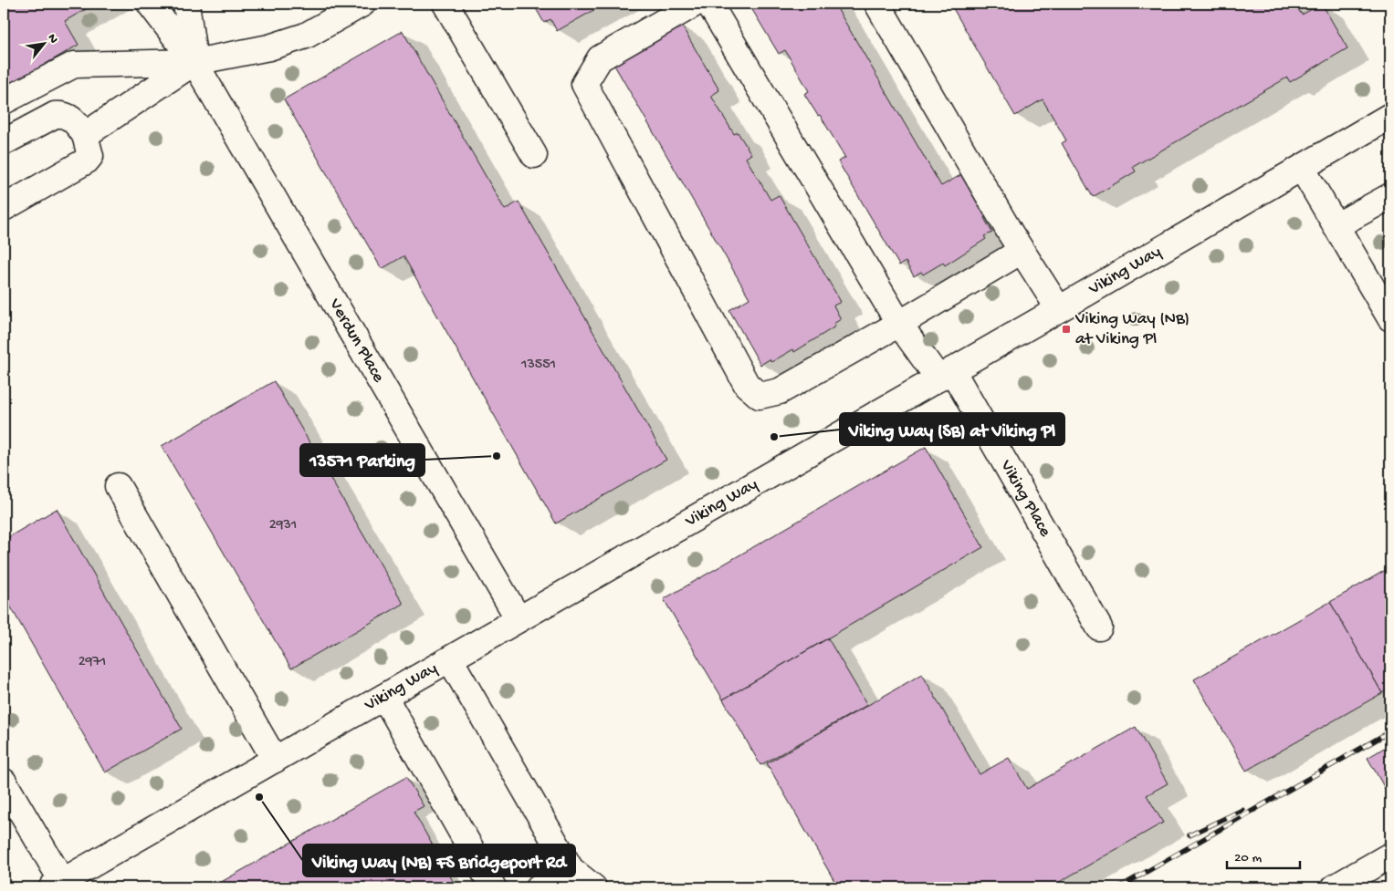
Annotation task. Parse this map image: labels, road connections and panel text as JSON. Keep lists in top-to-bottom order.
{
  "streets": {
    "street": ["Viking Way", "Verdun Place", "Viking Place"]
  },
  "crossings": [
    ["Viking Way", "Verdun Place"],
    ["Viking Way", "Viking Place"]
  ],
  "places": {
    "transit": ["Viking Way (NB) at Viking Pl"],
    "other": ["Viking Way (SB) at Viking Pl", "13571 Parking", "Viking Way (NB) FS Bridgeport Rd"]
  },
  "house_numbers": ["13551", "2931", "2971"],
  "scale_bar": "20 m",
  "north": "top right"
}
